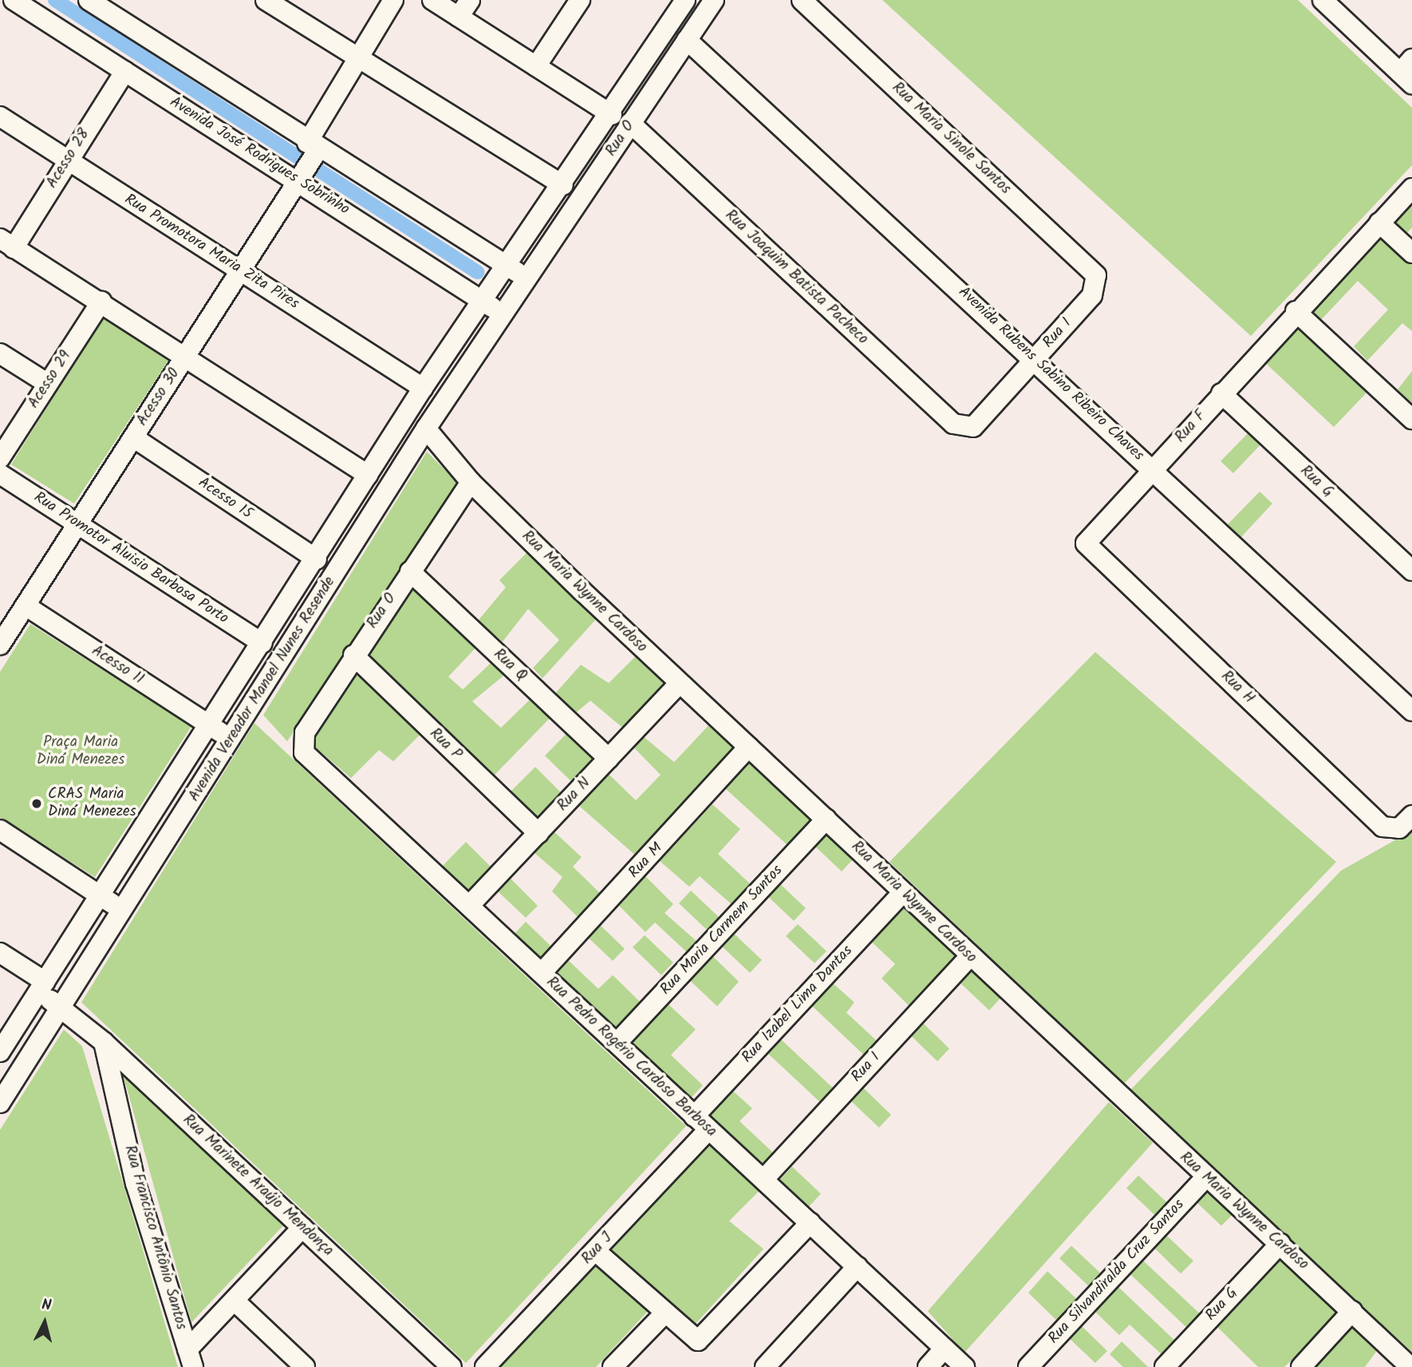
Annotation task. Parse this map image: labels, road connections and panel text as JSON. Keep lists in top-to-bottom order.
{
  "streets": {
    "street": [
      "Rua O",
      "Rua Maria Sinole Santos",
      "Avenida José Rodrigues Sobrinho",
      "Acesso 28",
      "Rua Promotora Maria Zita Pires",
      "Rua Joaquim Batista Pacheco",
      "Rua I",
      "Avenida Rubens Sabino Ribeiro Chaves",
      "Acesso 29",
      "Acesso 30",
      "Rua F",
      "Rua G",
      "Acesso 15",
      "Rua Promotor Aluisio Barbosa Porto",
      "Rua Maria Wynne Cardoso",
      "Acesso 11",
      "Rua Q",
      "Rua H",
      "Avenida Vereador Manoel Nunes Resende",
      "Rua P",
      "Rua N",
      "Rua M",
      "Rua Maria Carmem Santos",
      "Rua Izabel Lima Dantas",
      "Rua Pedro Rogério Cardoso Barbosa",
      "Rua Marinete Araújo Mendonça",
      "Rua Francisco Antônio Santos",
      "Rua J",
      "Rua Silvandiralda Cruz Santos"
    ]
  },
  "crossings": [
    ["Rua O", "Rua Joaquim Batista Pacheco"],
    ["Rua O", "Avenida Rubens Sabino Ribeiro Chaves"],
    ["Rua O", "Rua Maria Wynne Cardoso"],
    ["Rua O", "Rua Q"],
    ["Rua O", "Avenida Vereador Manoel Nunes Resende"],
    ["Rua O", "Rua P"],
    ["Rua O", "Rua Pedro Rogério Cardoso Barbosa"],
    ["Rua Maria Sinole Santos", "Rua I"],
    ["Avenida José Rodrigues Sobrinho", "Acesso 28"],
    ["Avenida José Rodrigues Sobrinho", "Acesso 30"],
    ["Avenida José Rodrigues Sobrinho", "Avenida Vereador Manoel Nunes Resende"],
    ["Acesso 28", "Rua Promotora Maria Zita Pires"],
    ["Rua Promotora Maria Zita Pires", "Acesso 30"],
    ["Rua Promotora Maria Zita Pires", "Avenida Vereador Manoel Nunes Resende"],
    ["Rua Joaquim Batista Pacheco", "Rua I"],
    ["Rua I", "Avenida Rubens Sabino Ribeiro Chaves"],
    ["Rua I", "Rua Maria Wynne Cardoso"],
    ["Rua I", "Rua Pedro Rogério Cardoso Barbosa"],
    ["Avenida Rubens Sabino Ribeiro Chaves", "Rua F"],
    ["Acesso 30", "Acesso 15"],
    ["Acesso 30", "Rua Promotor Aluisio Barbosa Porto"],
    ["Acesso 30", "Acesso 11"],
    ["Rua F", "Rua G"],
    ["Rua F", "Rua H"],
    ["Rua G", "Rua Maria Wynne Cardoso"],
    ["Acesso 15", "Avenida Vereador Manoel Nunes Resende"],
    ["Rua Promotor Aluisio Barbosa Porto", "Avenida Vereador Manoel Nunes Resende"],
    ["Rua Maria Wynne Cardoso", "Avenida Vereador Manoel Nunes Resende"],
    ["Rua Maria Wynne Cardoso", "Rua N"],
    ["Rua Maria Wynne Cardoso", "Rua M"],
    ["Rua Maria Wynne Cardoso", "Rua Maria Carmem Santos"],
    ["Rua Maria Wynne Cardoso", "Rua Izabel Lima Dantas"],
    ["Rua Maria Wynne Cardoso", "Rua Silvandiralda Cruz Santos"],
    ["Acesso 11", "Avenida Vereador Manoel Nunes Resende"],
    ["Rua Q", "Rua N"],
    ["Avenida Vereador Manoel Nunes Resende", "Rua Marinete Araújo Mendonça"],
    ["Rua P", "Rua N"],
    ["Rua N", "Rua Pedro Rogério Cardoso Barbosa"],
    ["Rua M", "Rua Pedro Rogério Cardoso Barbosa"],
    ["Rua Maria Carmem Santos", "Rua Pedro Rogério Cardoso Barbosa"],
    ["Rua Izabel Lima Dantas", "Rua Pedro Rogério Cardoso Barbosa"],
    ["Rua Pedro Rogério Cardoso Barbosa", "Rua J"],
    ["Rua Marinete Araújo Mendonça", "Rua Francisco Antônio Santos"]
  ],
  "parks": ["Praça Maria Diná Menezes"],
  "places": ["CRAS Maria Diná Menezes"],
  "north": "top"
}
